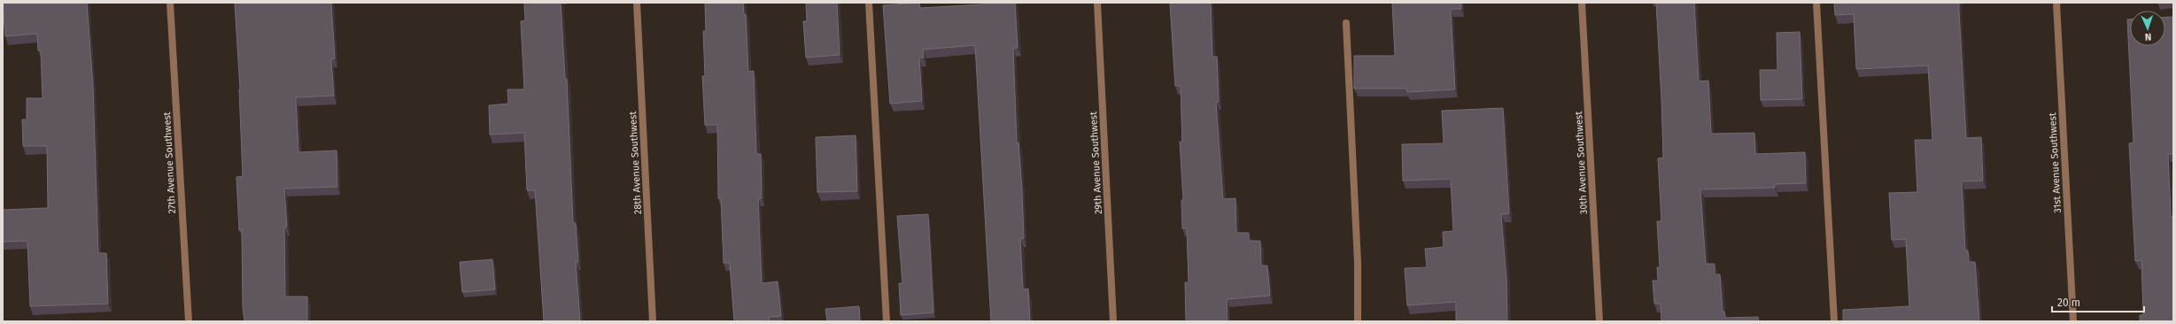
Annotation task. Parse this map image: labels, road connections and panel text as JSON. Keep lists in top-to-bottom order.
{
  "streets": {
    "street": [
      "27th Avenue Southwest",
      "28th Avenue Southwest",
      "29th Avenue Southwest",
      "30th Avenue Southwest",
      "31st Avenue Southwest"
    ]
  },
  "scale_bar": "20 m",
  "north": "bottom"
}
